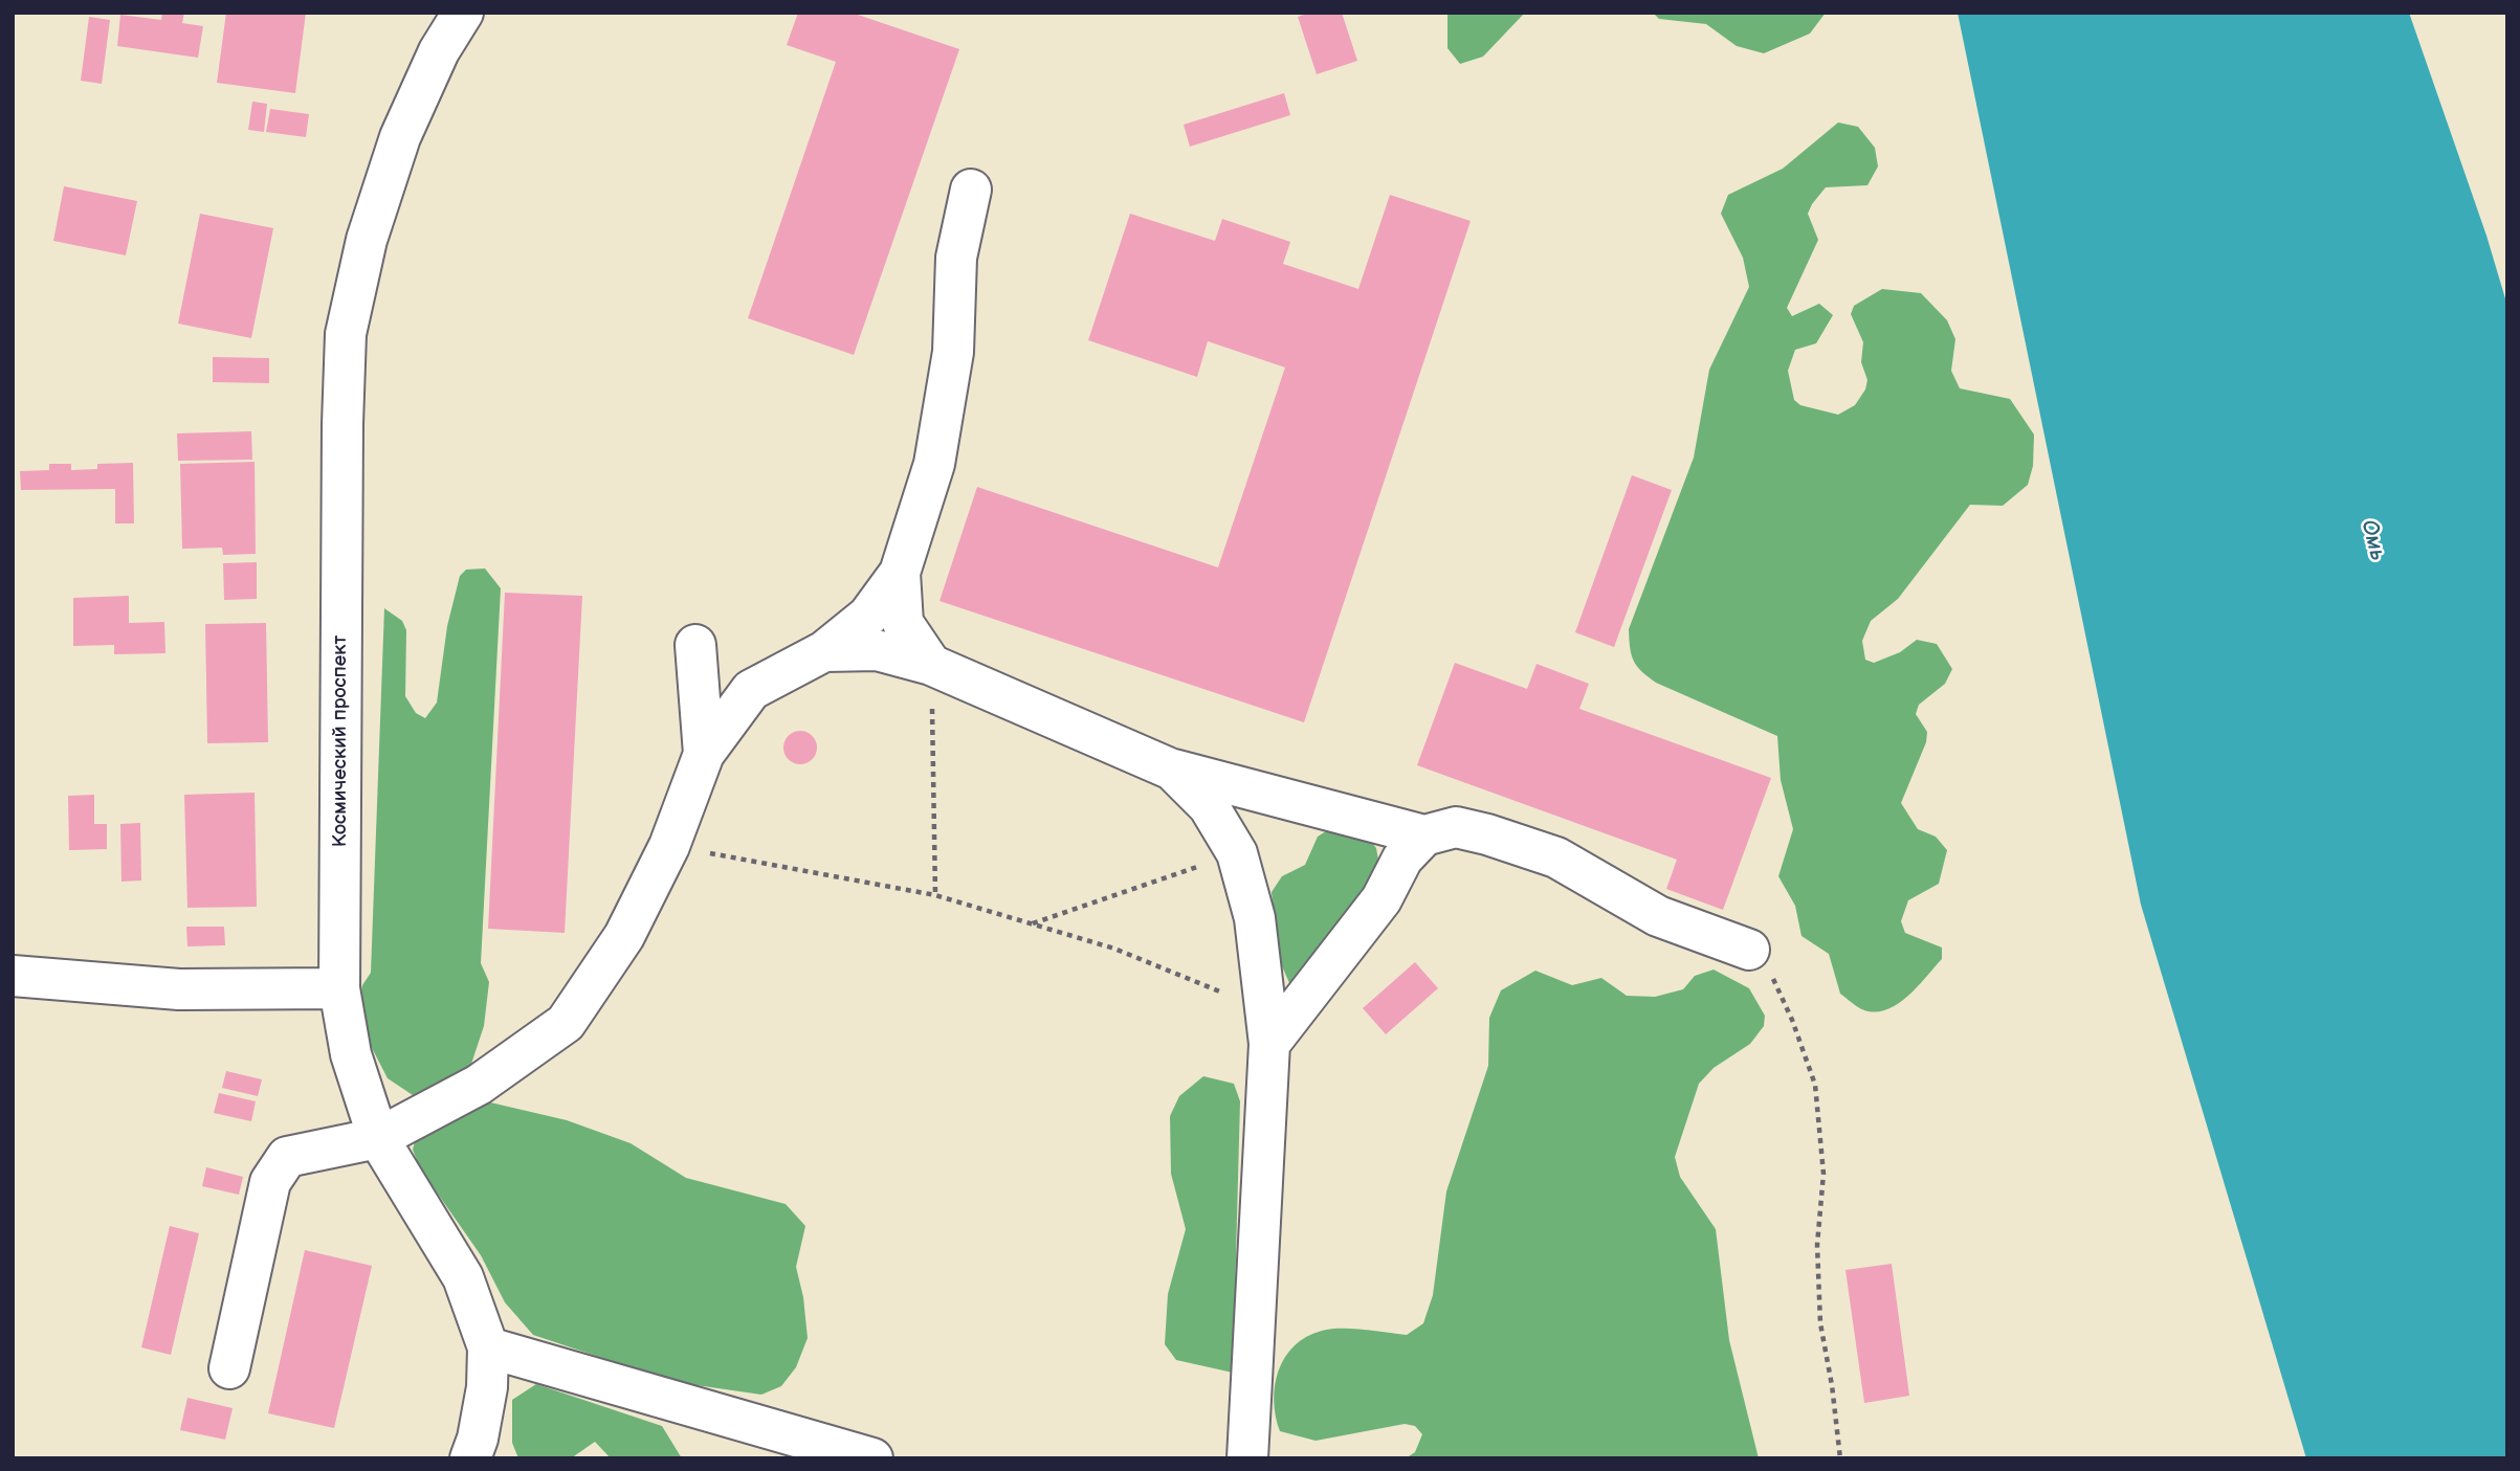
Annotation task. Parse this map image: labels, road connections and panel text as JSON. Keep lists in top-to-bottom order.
{
  "streets": {
    "street": ["Космический проспект"]
  },
  "water": ["Омь"]
}
